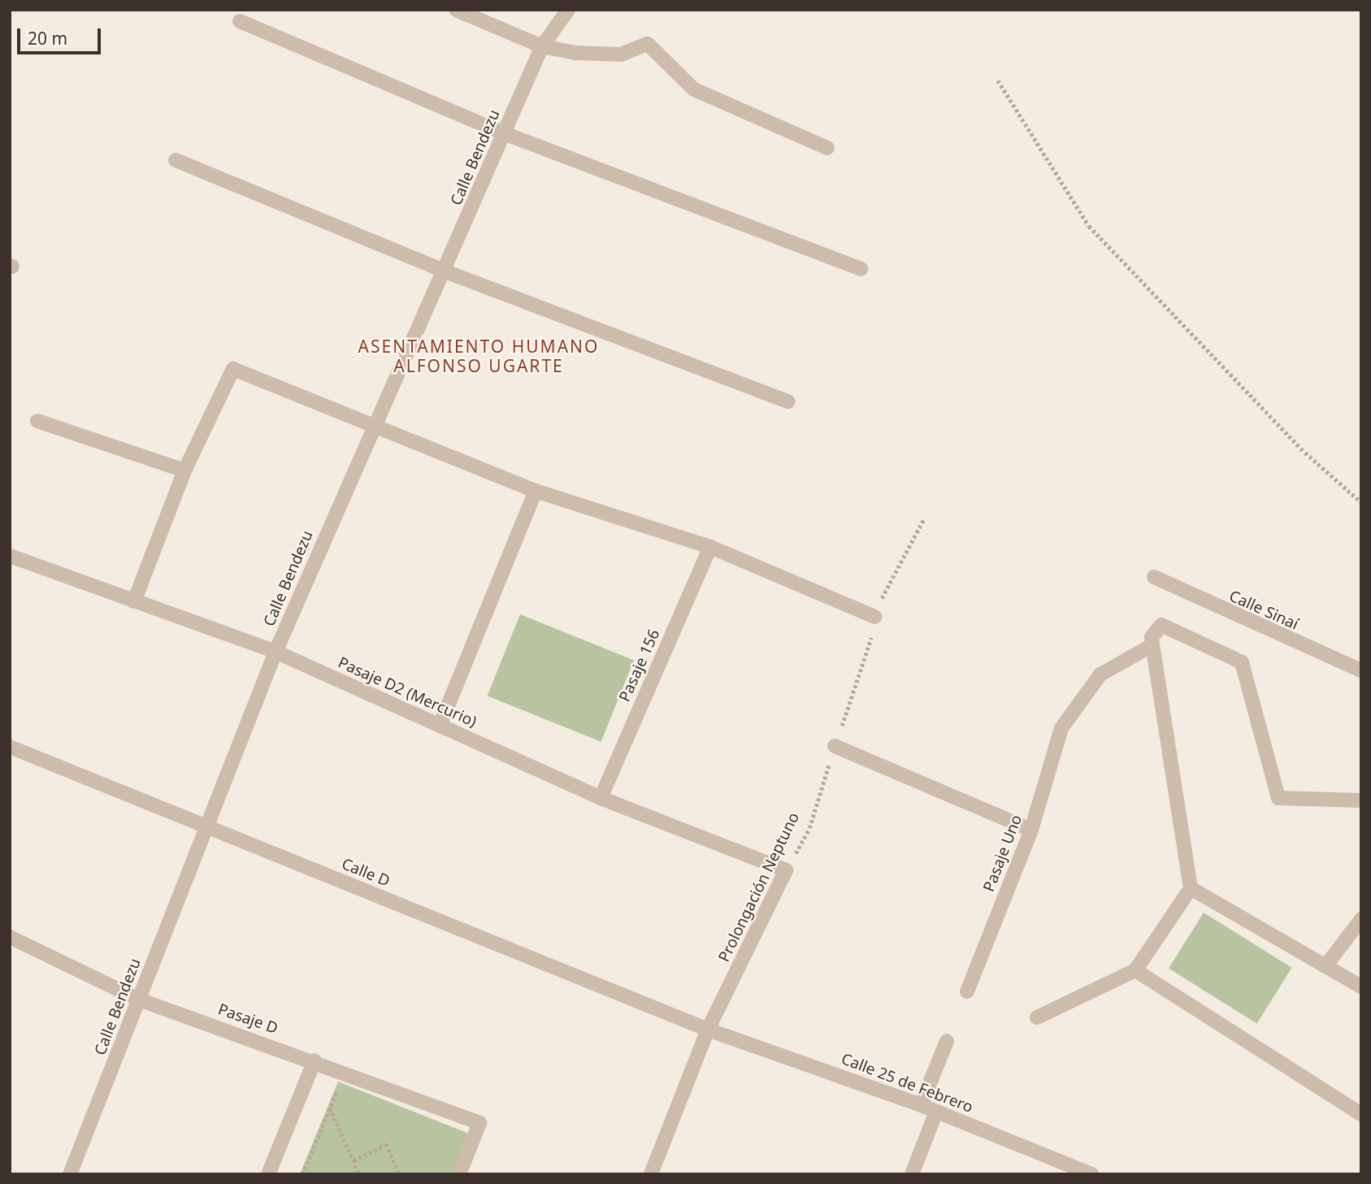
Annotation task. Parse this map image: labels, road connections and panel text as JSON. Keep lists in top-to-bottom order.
{
  "streets": {
    "street": [
      "Calle Bendezu",
      "Calle Sinaí",
      "Pasaje 156",
      "Pasaje D2 (Mercurio)",
      "Pasaje Uno",
      "Calle D",
      "Prolongación Neptuno",
      "Pasaje D",
      "Calle 25 de Febrero"
    ]
  },
  "crossings": [
    ["Calle Bendezu", "Pasaje D2 (Mercurio)"],
    ["Calle Bendezu", "Calle D"],
    ["Calle Bendezu", "Pasaje D"],
    ["Pasaje 156", "Pasaje D2 (Mercurio)"],
    ["Pasaje D2 (Mercurio)", "Prolongación Neptuno"],
    ["Calle D", "Prolongación Neptuno"],
    ["Calle D", "Calle 25 de Febrero"],
    ["Prolongación Neptuno", "Calle 25 de Febrero"]
  ],
  "districts": ["ASENTAMIENTO HUMANO ALFONSO UGARTE"],
  "scale_bar": "20 m"
}
